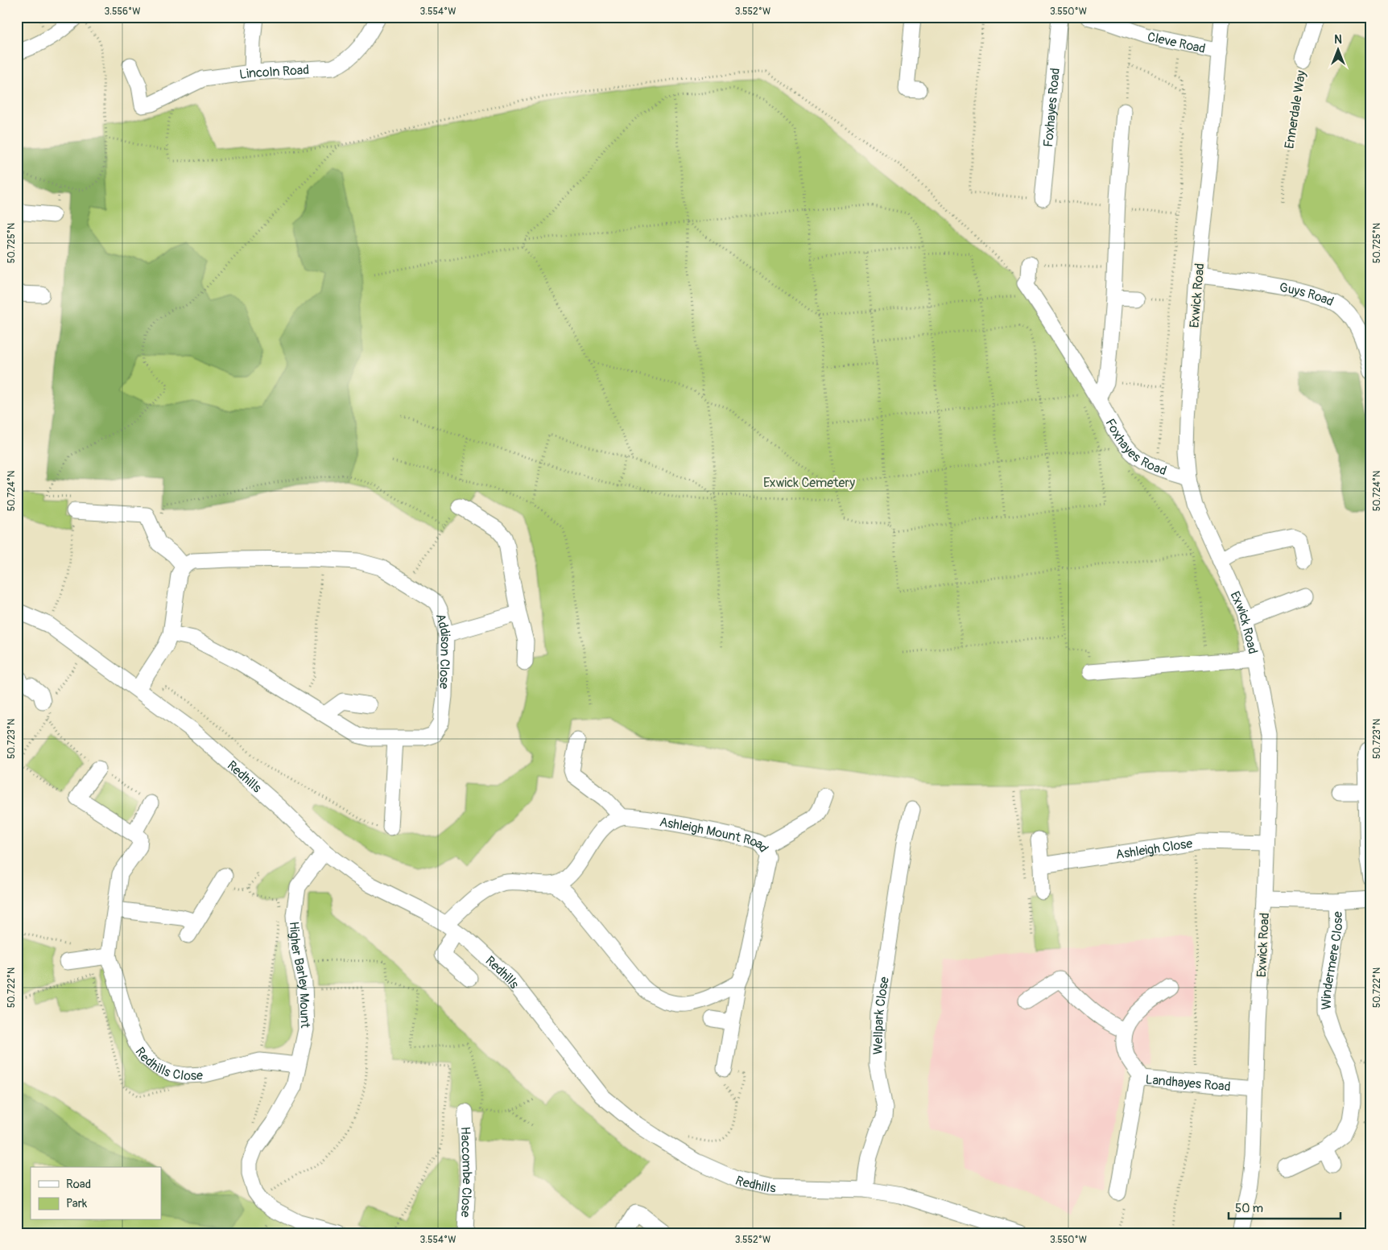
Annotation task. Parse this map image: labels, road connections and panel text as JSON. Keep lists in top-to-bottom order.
{
  "streets": {
    "street": [
      "Cleve Road",
      "Lincoln Road",
      "Foxhayes Road",
      "Ennerdale Way",
      "Exwick Road",
      "Guys Road",
      "Addison Close",
      "Redhills",
      "Ashleigh Mount Road",
      "Ashleigh Close",
      "Windermere Close",
      "Higher Barley Mount",
      "Wellpark Close",
      "Redhills Close",
      "Landhayes Road",
      "Haccombe Close"
    ]
  },
  "crossings": [
    ["Cleve Road", "Exwick Road"],
    ["Foxhayes Road", "Exwick Road"],
    ["Exwick Road", "Guys Road"],
    ["Exwick Road", "Ashleigh Close"],
    ["Exwick Road", "Landhayes Road"],
    ["Redhills", "Higher Barley Mount"],
    ["Redhills", "Wellpark Close"],
    ["Higher Barley Mount", "Redhills Close"]
  ],
  "parks": ["Exwick Cemetery"],
  "legend": ["Road", "Park"],
  "scale_bar": "50 m",
  "north": "top",
  "coordinates": [
    "3.556°W",
    "3.554°W",
    "3.552°W",
    "3.550°W",
    "50.725°N",
    "50.724°N",
    "50.723°N",
    "50.722°N"
  ]
}
